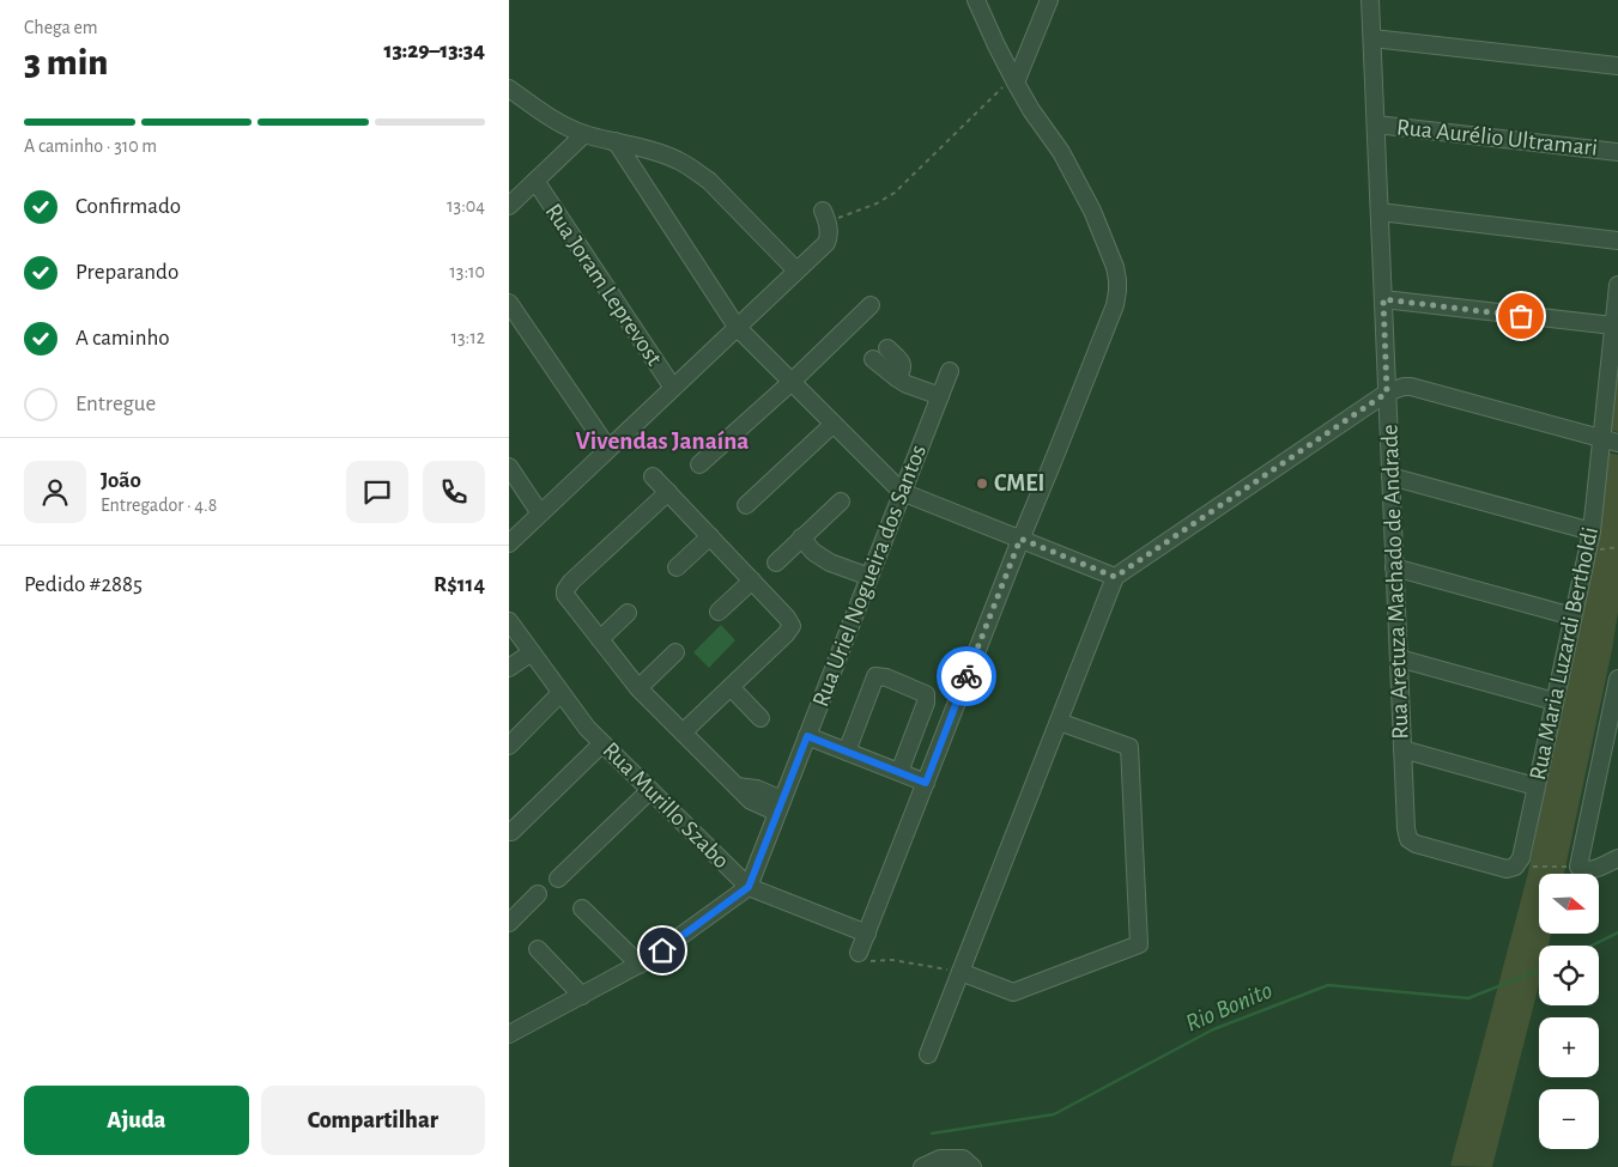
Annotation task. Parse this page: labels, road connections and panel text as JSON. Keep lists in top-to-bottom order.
{
  "streets": {
    "street": [
      "Rua Aurélio Ultramari",
      "Rua Joram Leprevost",
      "Rua Uriel Nogueira dos Santos",
      "Rua Aretuza Machado de Andrade",
      "Rua Maria Luzardi Bertholdi",
      "Rua Murillo Szabo"
    ]
  },
  "crossings": [
    ["Rua Aurélio Ultramari", "Rua Aretuza Machado de Andrade"],
    ["Rua Uriel Nogueira dos Santos", "Rua Murillo Szabo"],
    ["Rua Aretuza Machado de Andrade", "Rua Maria Luzardi Bertholdi"]
  ],
  "districts": ["Vivendas Janaína"],
  "water": ["Rio Bonito"],
  "places": ["CMEI"],
  "north": "right",
  "page": {
    "heading": ["3 min", "Chega em", "13:29–13:34"],
    "panel": [
      "João",
      "Entregador · 4.8",
      "Pedido #2885",
      "R$114"
    ],
    "bar": "A caminho · 310 m",
    "list": [
      ["Confirmado", "13:04"],
      ["Preparando", "13:10"],
      ["A caminho", "13:12"],
      "Entregue"
    ],
    "map_buttons": ["+", "−"],
    "buttons": ["Ajuda", "Compartilhar"]
  }
}
